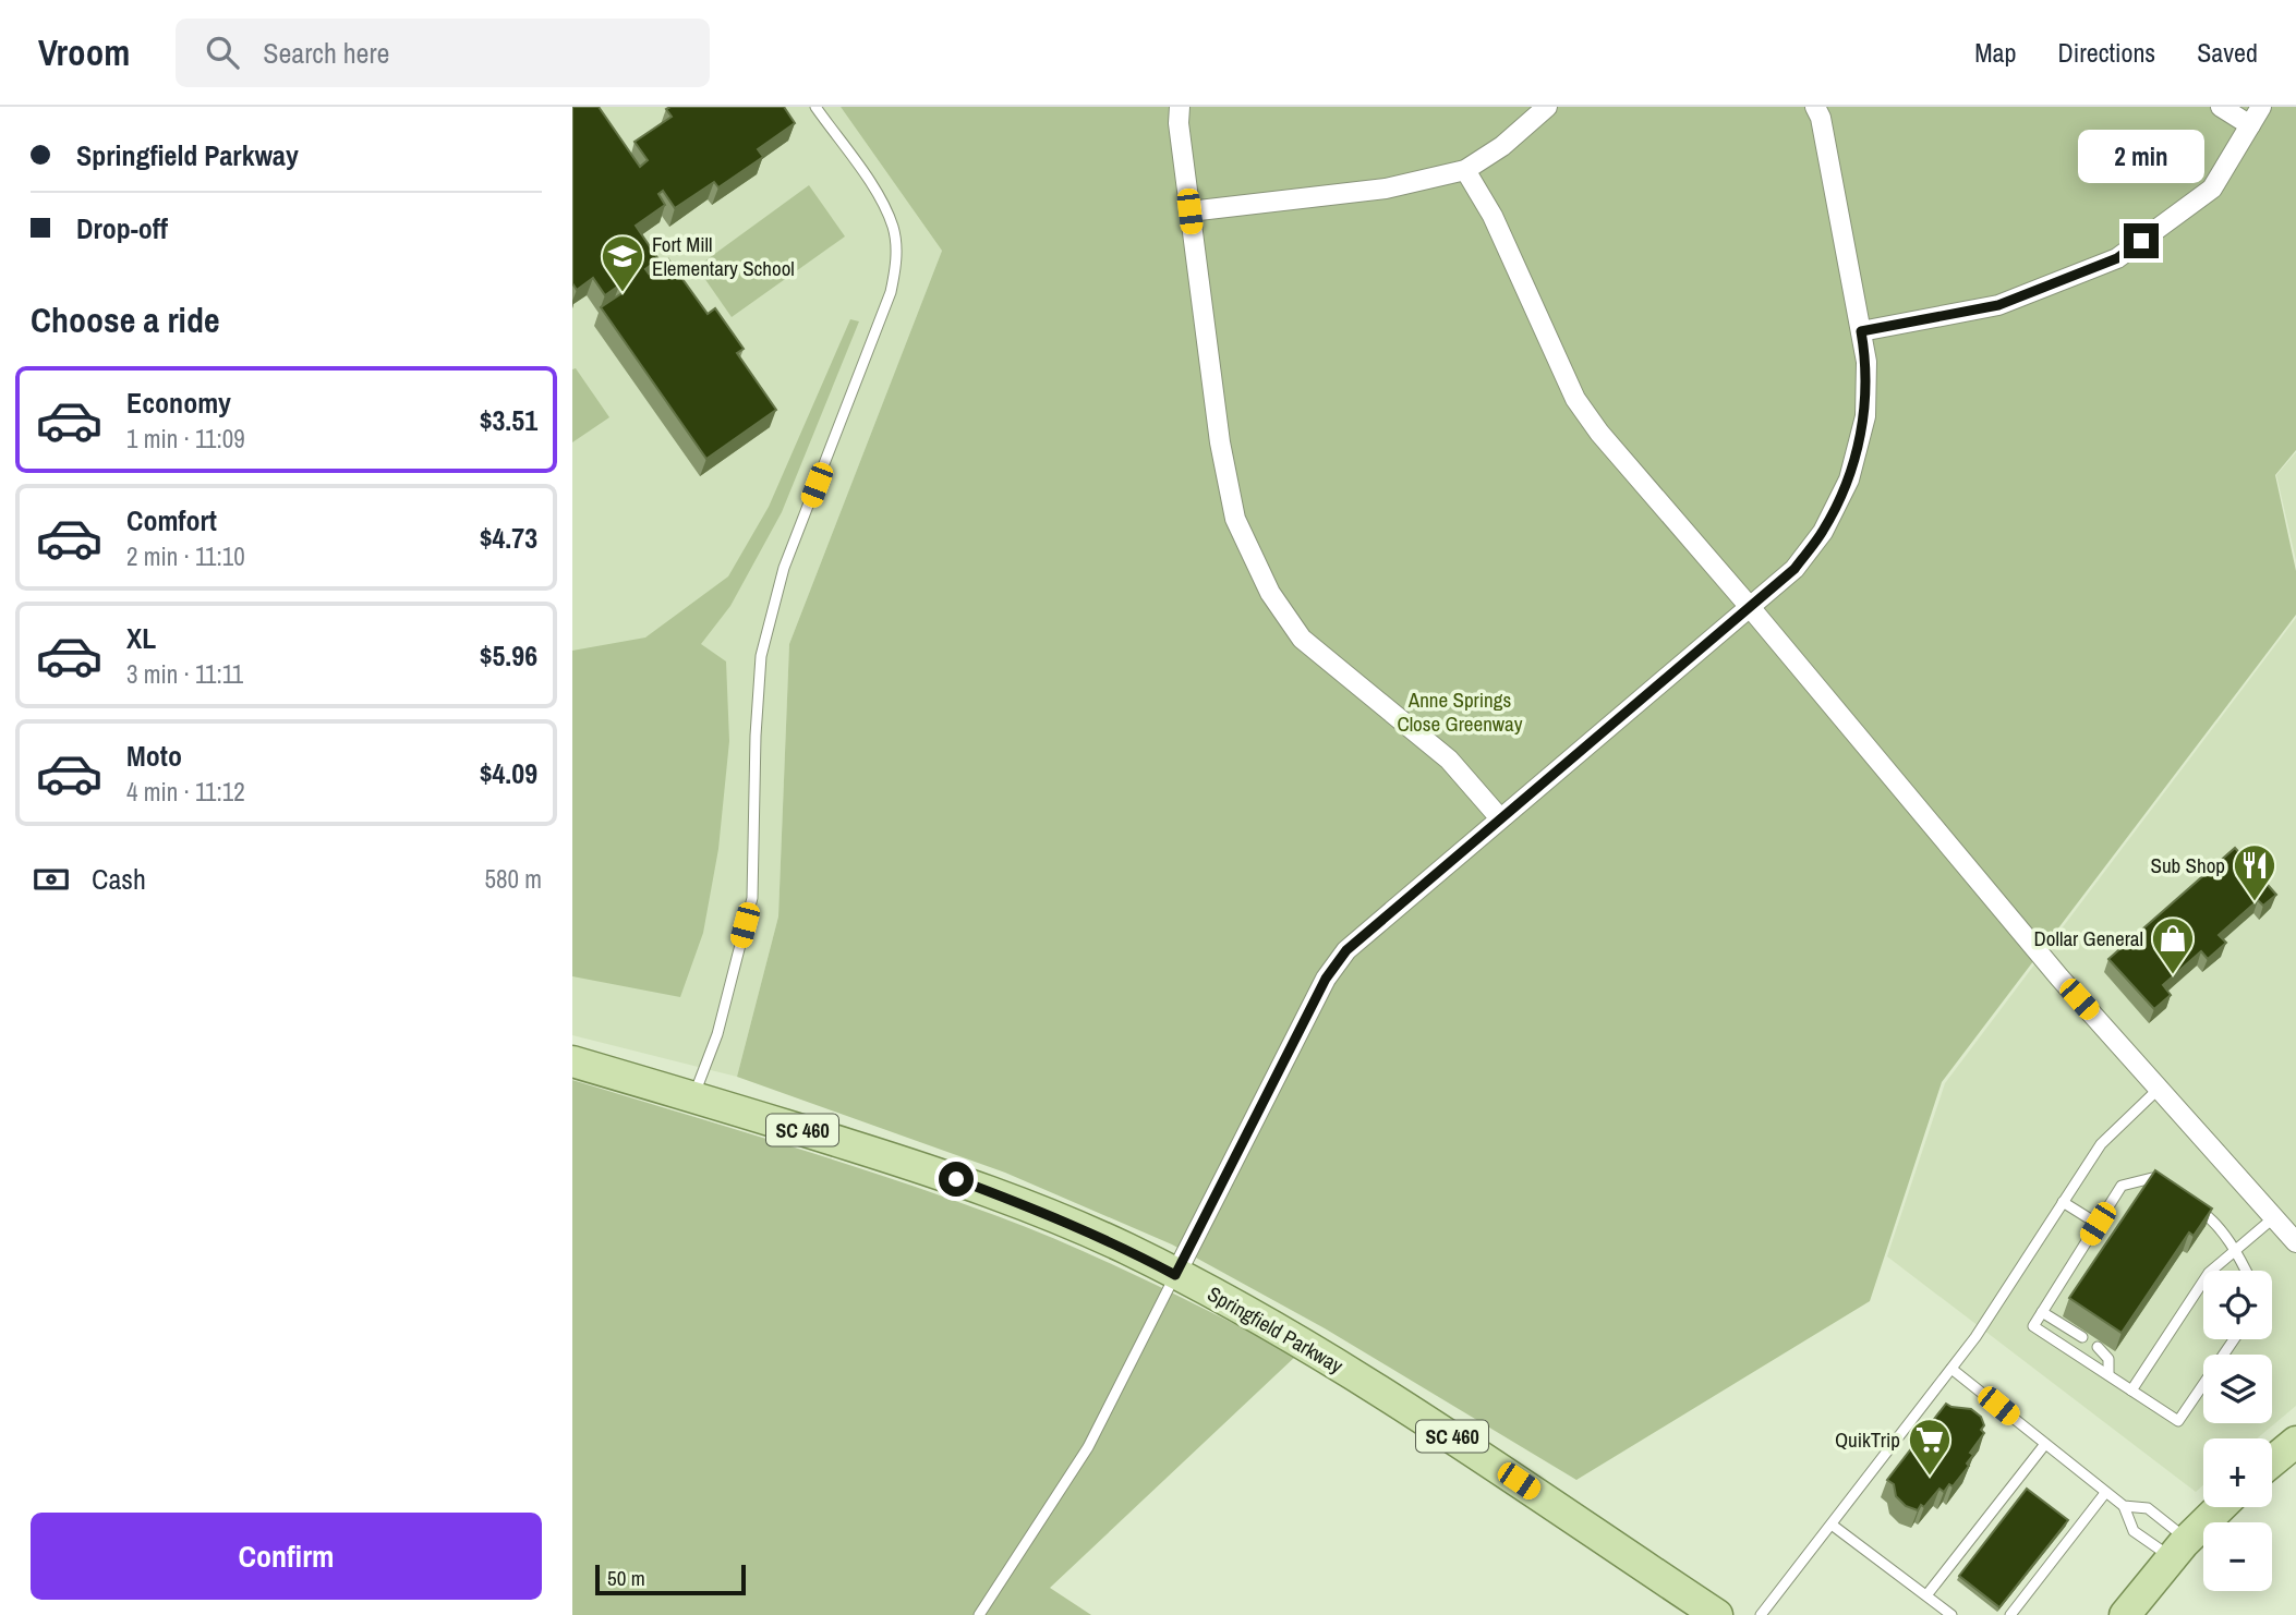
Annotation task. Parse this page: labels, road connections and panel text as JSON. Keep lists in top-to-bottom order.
{
  "streets": {
    "main road": ["SC 460", "Springfield Parkway"]
  },
  "parks": ["Anne Springs Close Greenway"],
  "places": {
    "school or university": ["Fort Mill Elementary School"],
    "restaurant": ["Sub Shop"],
    "shop": ["Dollar General"],
    "supermarket": ["QuikTrip"]
  },
  "scale_bar": "50 m",
  "page": {
    "header": "Vroom",
    "search": "Search here",
    "nav": ["Map", "Directions", "Saved"],
    "banner": ["Springfield Parkway", "Drop-off"],
    "bubble": "2 min",
    "heading": "Choose a ride",
    "list": [
      {
        "name": "Economy",
        "note": "1 min · 11:09",
        "value": "$3.51"
      },
      {
        "name": "Comfort",
        "note": "2 min · 11:10",
        "value": "$4.73"
      },
      {
        "name": "XL",
        "note": "3 min · 11:11",
        "value": "$5.96"
      },
      {
        "name": "Moto",
        "note": "4 min · 11:12",
        "value": "$4.09"
      }
    ],
    "pay": ["Cash", "580 m"],
    "map_buttons": ["+", "−"],
    "buttons": "Confirm",
    "scale": "50 m"
  }
}
